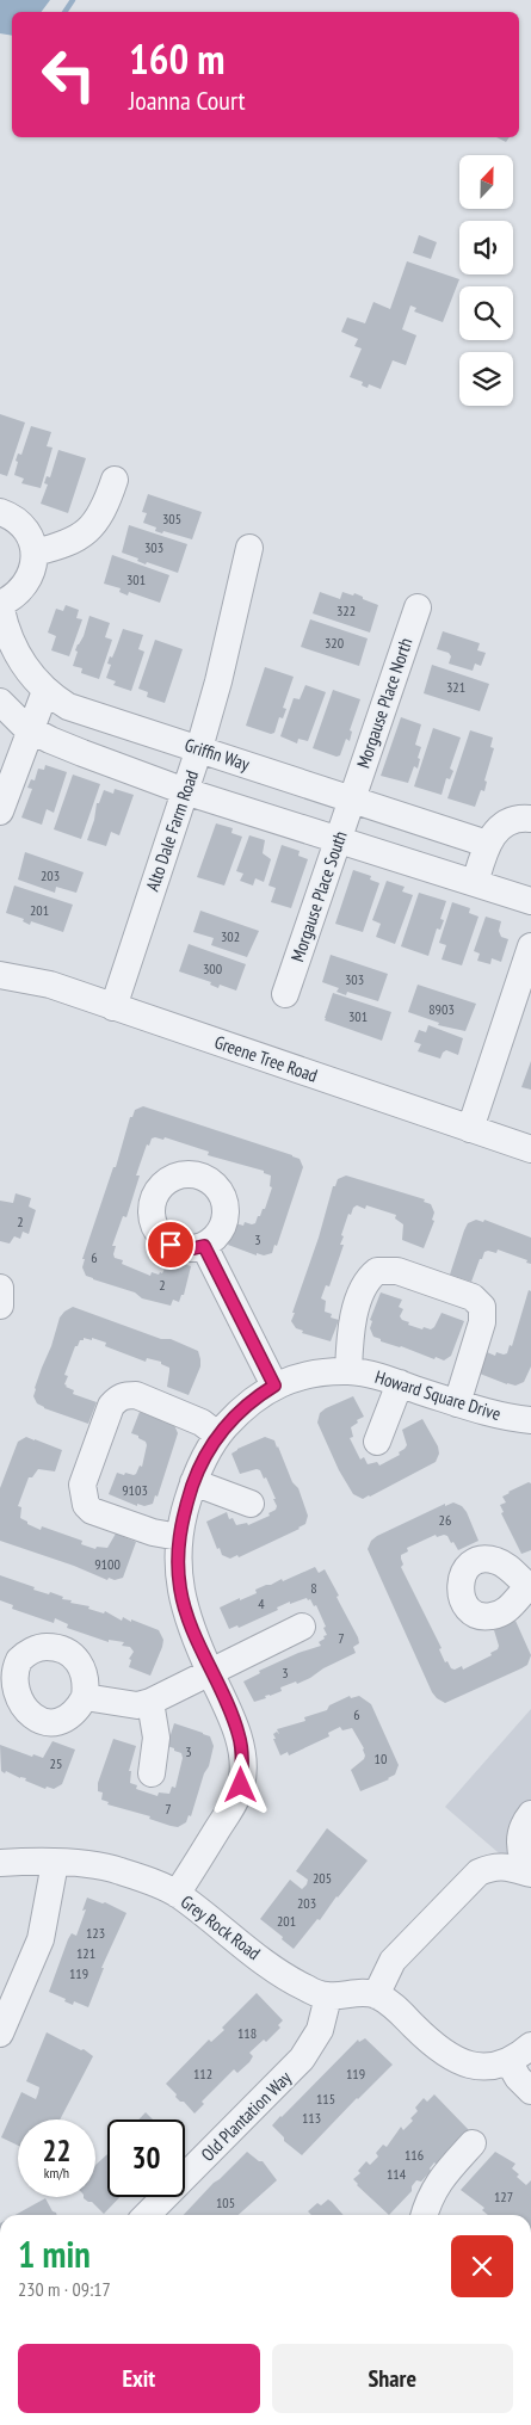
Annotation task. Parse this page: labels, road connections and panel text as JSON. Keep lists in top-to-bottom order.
{
  "streets": {
    "street": [
      "Morgause Place North",
      "Griffin Way",
      "Alto Dale Farm Road",
      "Morgause Place South",
      "Greene Tree Road",
      "Howard Square Drive",
      "Grey Rock Road",
      "Old Plantation Way"
    ]
  },
  "crossings": [
    ["Morgause Place North", "Griffin Way"],
    ["Morgause Place North", "Morgause Place South"],
    ["Griffin Way", "Alto Dale Farm Road"],
    ["Griffin Way", "Morgause Place South"],
    ["Alto Dale Farm Road", "Greene Tree Road"],
    ["Howard Square Drive", "Grey Rock Road"],
    ["Grey Rock Road", "Old Plantation Way"]
  ],
  "house_numbers": [
    "305",
    "303",
    "301",
    "322",
    "320",
    "321",
    "203",
    "201",
    "302",
    "300",
    "303",
    "8903",
    "301",
    "2",
    "3",
    "6",
    "2",
    "9103",
    "26",
    "9100",
    "8",
    "4",
    "7",
    "3",
    "6",
    "3",
    "10",
    "25",
    "7",
    "205",
    "203",
    "201",
    "123",
    "121",
    "119",
    "118",
    "112",
    "119",
    "115",
    "113",
    "116",
    "114",
    "127",
    "105"
  ],
  "north": "top",
  "page": {
    "turn": ["160 m", "Joanna Court"],
    "speed": "22 km/h",
    "limit": "30",
    "heading": ["1 min", "230 m · 09:17"],
    "buttons": ["Exit", "Share"]
  }
}
